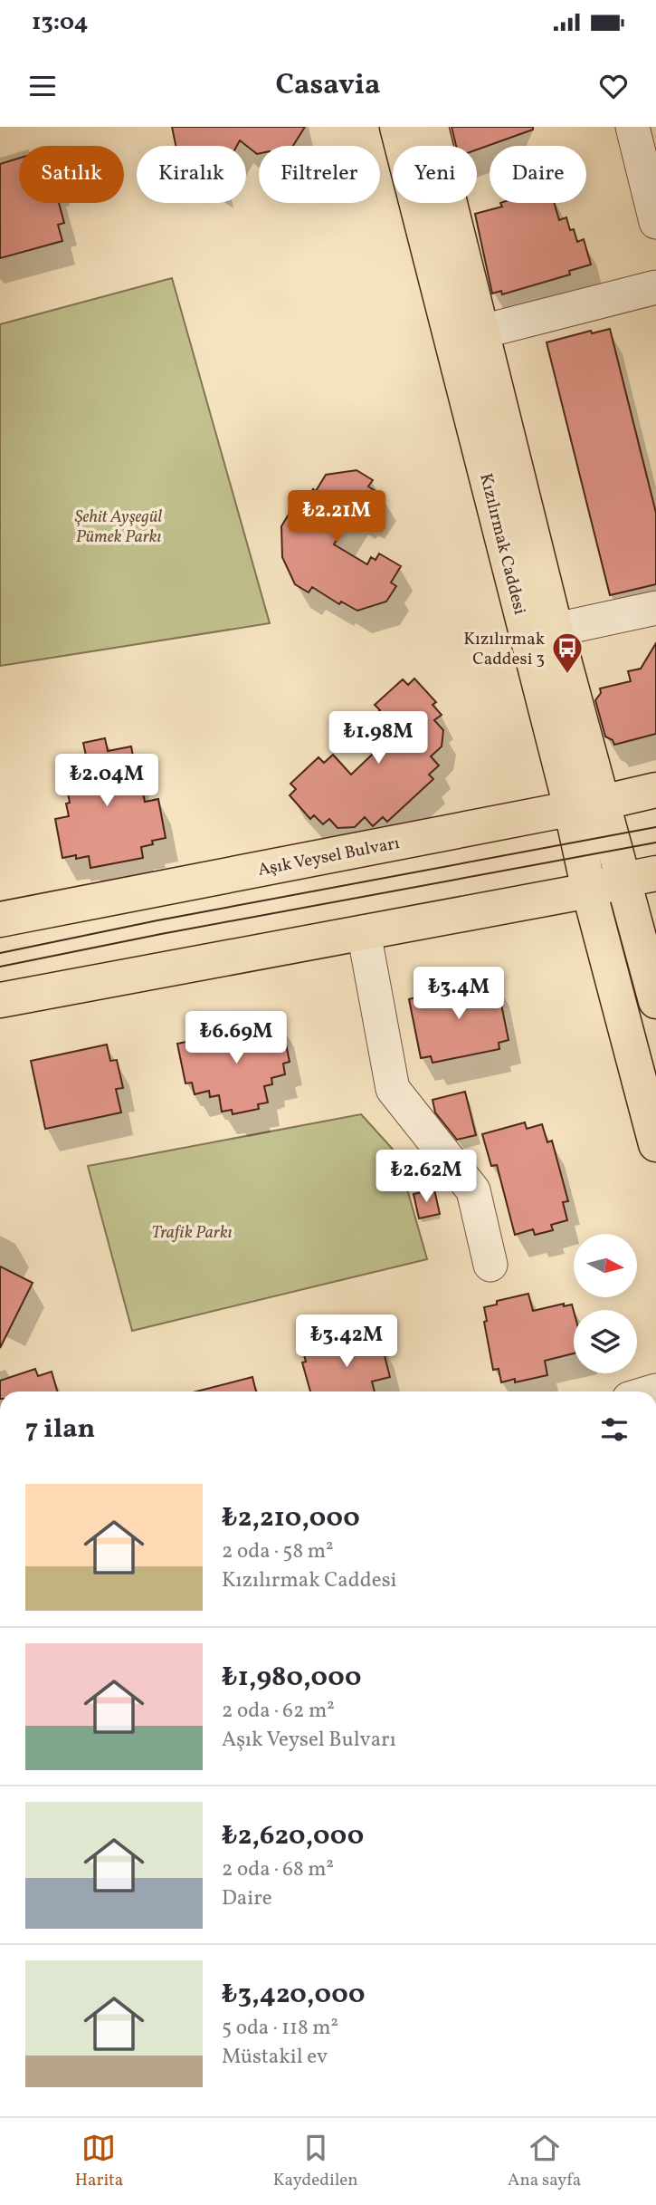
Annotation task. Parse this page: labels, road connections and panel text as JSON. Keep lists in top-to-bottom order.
{
  "streets": {
    "main road": ["Kızılırmak Caddesi", "Aşık Veysel Bulvarı"]
  },
  "crossings": [
    ["Kızılırmak Caddesi", "Aşık Veysel Bulvarı"]
  ],
  "parks": ["Şehit Ayşegül Pümek Parkı", "Trafik Parkı"],
  "places": {
    "bus stop": ["Kızılırmak Caddesi 3"]
  },
  "north": "right",
  "page": {
    "status": "13:04",
    "header": "Casavia",
    "chip": [
      "Satılık",
      "Kiralık",
      "Filtreler",
      "Yeni",
      "Daire"
    ],
    "price": [
      "₺2.21M",
      "₺1.98M",
      "₺2.04M",
      "₺3.4M",
      "₺6.69M",
      "₺2.62M",
      "₺3.42M"
    ],
    "heading": "7 ilan",
    "list": [
      {
        "name": "₺2,210,000",
        "note": "2 oda · 58 m² · Kızılırmak Caddesi"
      },
      {
        "name": "₺1,980,000",
        "note": "2 oda · 62 m² · Aşık Veysel Bulvarı"
      },
      {
        "name": "₺2,620,000",
        "note": "2 oda · 68 m² · Daire"
      },
      {
        "name": "₺3,420,000",
        "note": "5 oda · 118 m² · Müstakil ev"
      }
    ],
    "tabs": ["Harita", "Kaydedilen", "Ana sayfa"]
  }
}
